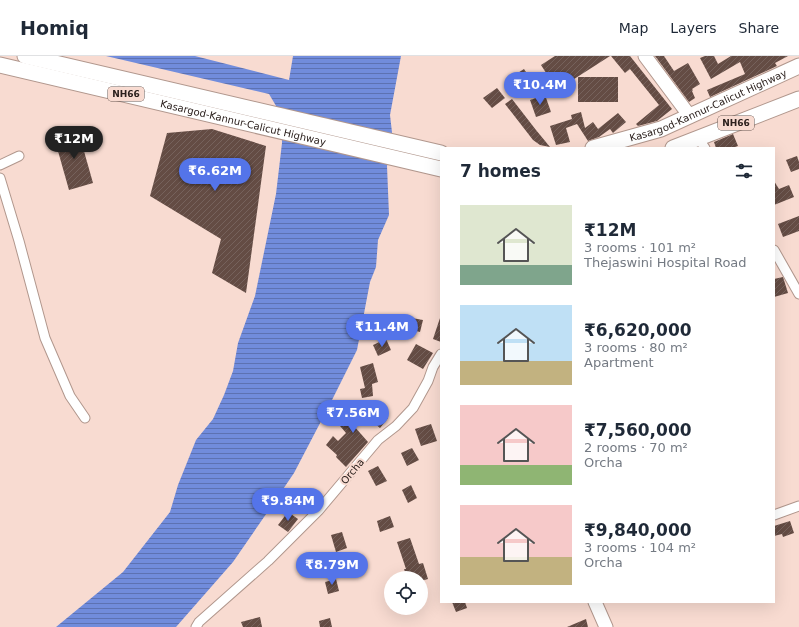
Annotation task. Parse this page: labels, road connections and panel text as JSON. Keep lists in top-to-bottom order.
{
  "streets": {
    "highway": ["NH66", "Kasargod-Kannur-Calicut Highway"],
    "street": ["Orcha"]
  },
  "page": {
    "header": "Homiq",
    "nav": ["Map", "Layers", "Share"],
    "price": [
      "₹10.4M",
      "₹12M",
      "₹6.62M",
      "₹11.4M",
      "₹7.56M",
      "₹9.84M",
      "₹8.79M"
    ],
    "heading": "7 homes",
    "list": [
      {
        "name": "₹12M",
        "note": "3 rooms · 101 m² · Thejaswini Hospital Road"
      },
      {
        "name": "₹6,620,000",
        "note": "3 rooms · 80 m² · Apartment"
      },
      {
        "name": "₹7,560,000",
        "note": "2 rooms · 70 m² · Orcha"
      },
      {
        "name": "₹9,840,000",
        "note": "3 rooms · 104 m² · Orcha"
      }
    ]
  }
}
